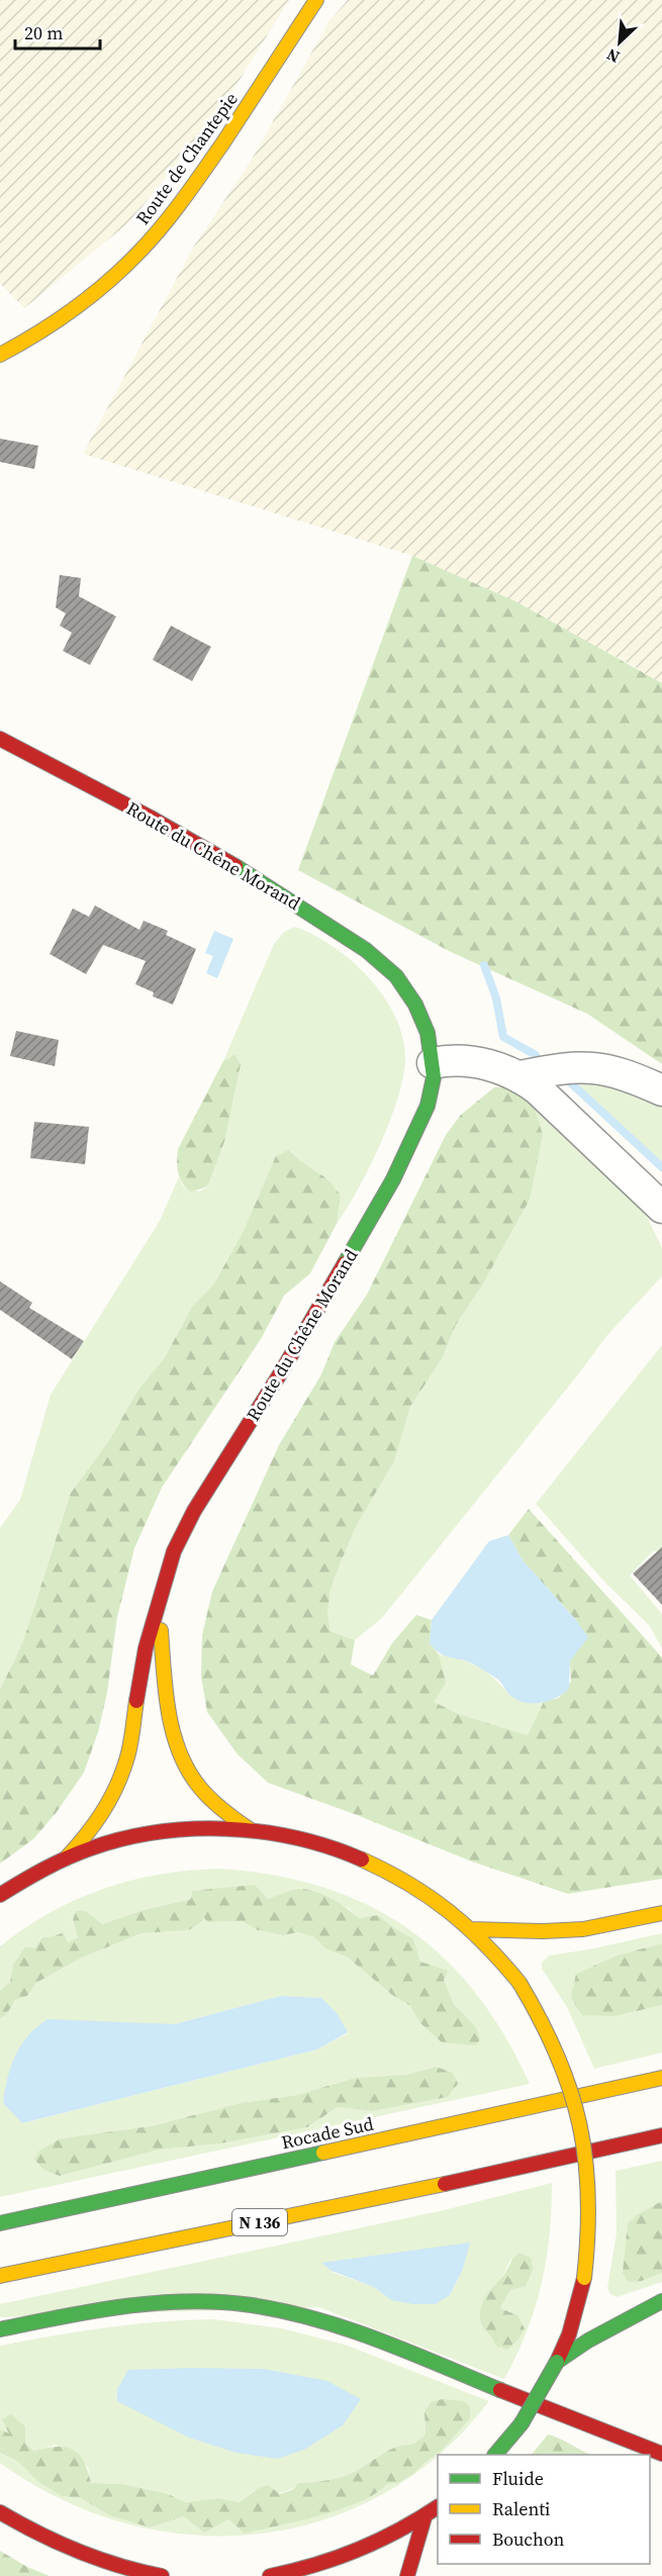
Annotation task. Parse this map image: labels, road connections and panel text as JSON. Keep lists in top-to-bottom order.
{
  "streets": {
    "main road": [
      "Route de Chantepie",
      "Route du Chêne Morand",
      "Rocade Sud",
      "N 136"
    ]
  },
  "legend": ["Fluide", "Ralenti", "Bouchon"],
  "scale_bar": "20 m",
  "north": "bottom left"
}
